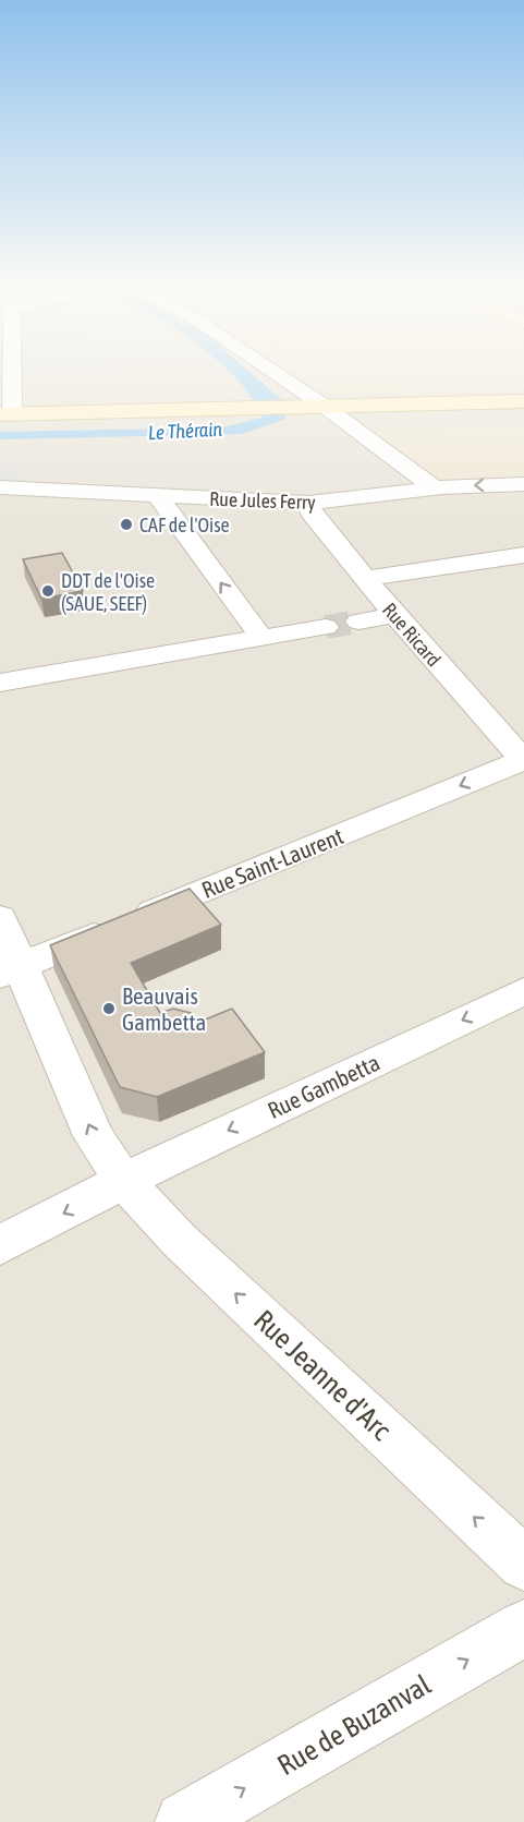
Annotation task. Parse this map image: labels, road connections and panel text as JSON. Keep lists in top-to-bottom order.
{
  "streets": {
    "street": [
      "Rue Jules Ferry",
      "Rue Ricard",
      "Rue Saint-Laurent",
      "Rue Gambetta",
      "Rue Jeanne d'Arc",
      "Rue de Buzanval"
    ]
  },
  "crossings": [
    ["Rue Jules Ferry", "Rue Ricard"],
    ["Rue Ricard", "Rue Saint-Laurent"],
    ["Rue Saint-Laurent", "Rue Jeanne d'Arc"],
    ["Rue Gambetta", "Rue Jeanne d'Arc"]
  ],
  "one_way": ["Rue Gambetta", "Rue Jeanne d'Arc", "Rue de Buzanval"],
  "water": ["Le Thérain"],
  "places": ["CAF de l'Oise", "DDT de l'Oise (SAUE, SEEF)", "Beauvais Gambetta"]
}
